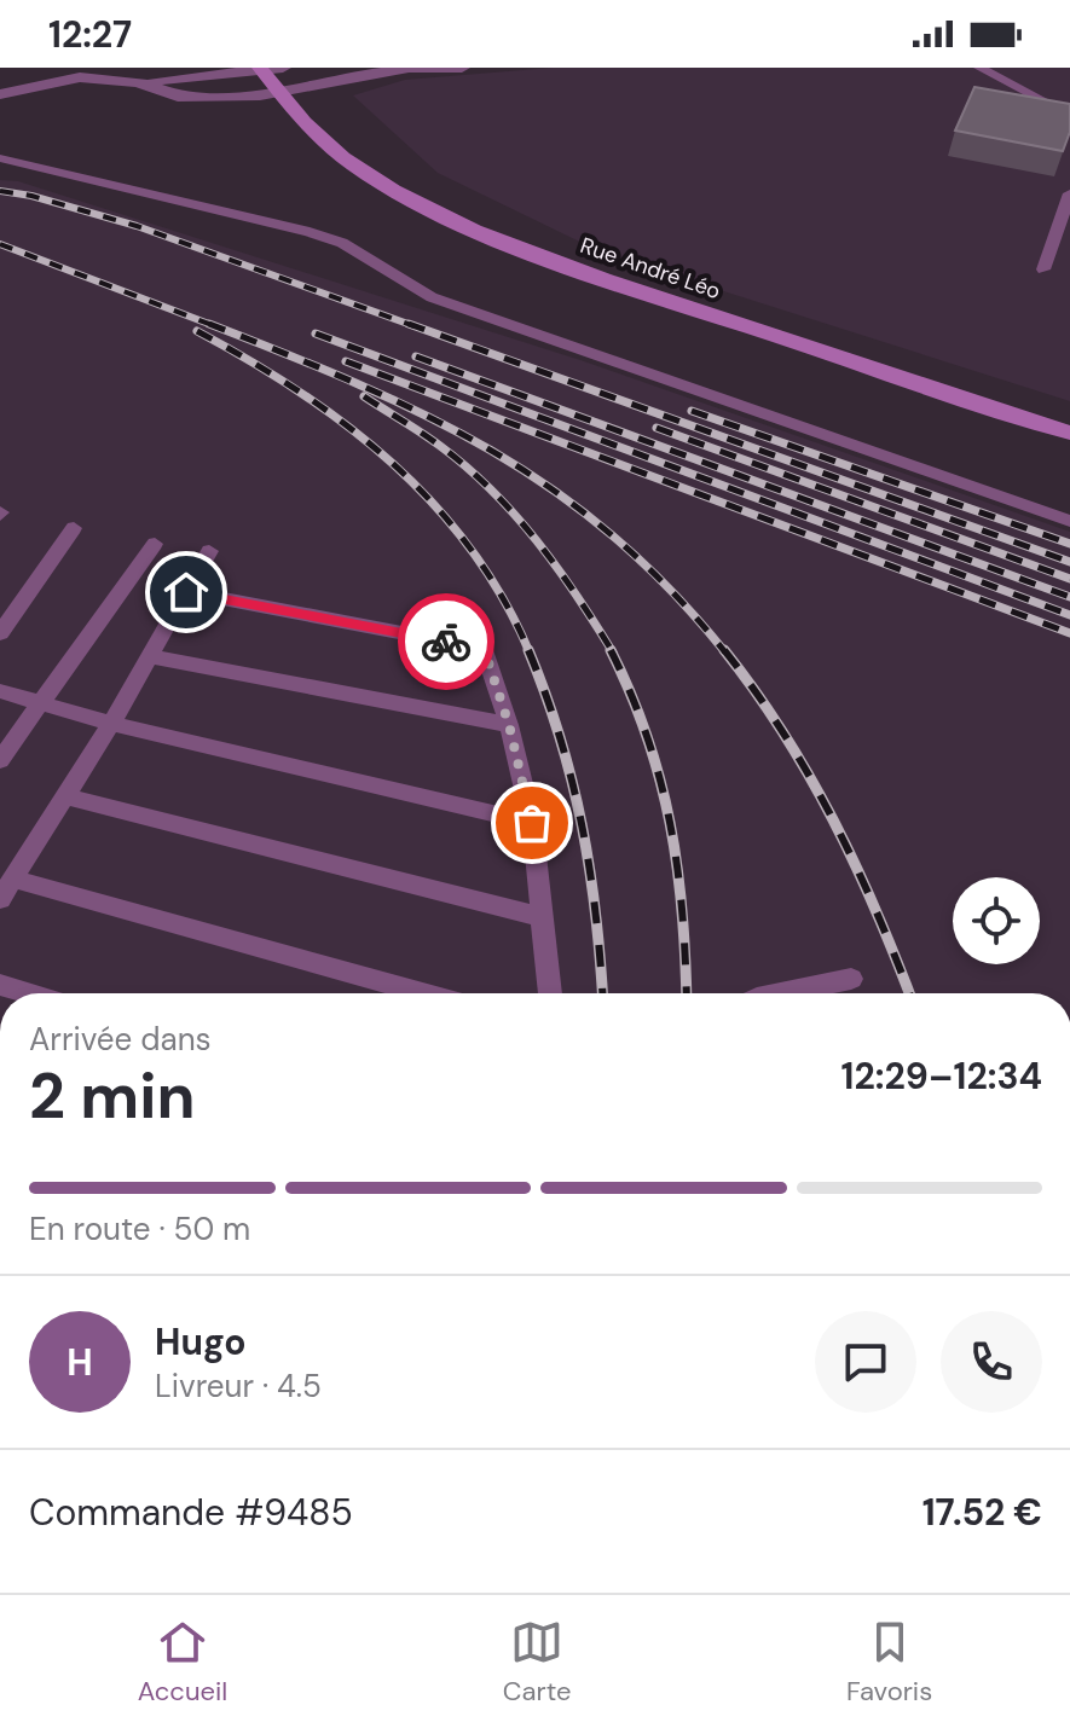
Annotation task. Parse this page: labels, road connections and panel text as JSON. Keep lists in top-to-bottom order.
{
  "streets": {
    "street": ["Rue André Léo"]
  },
  "page": {
    "status": "12:27",
    "heading": ["2 min", "Arrivée dans", "12:29–12:34"],
    "panel": [
      "Hugo",
      "Livreur · 4.5",
      "Commande #9485",
      "17.52 €"
    ],
    "bar": "En route · 50 m",
    "round": "H",
    "tabs": ["Accueil", "Carte", "Favoris"]
  }
}
